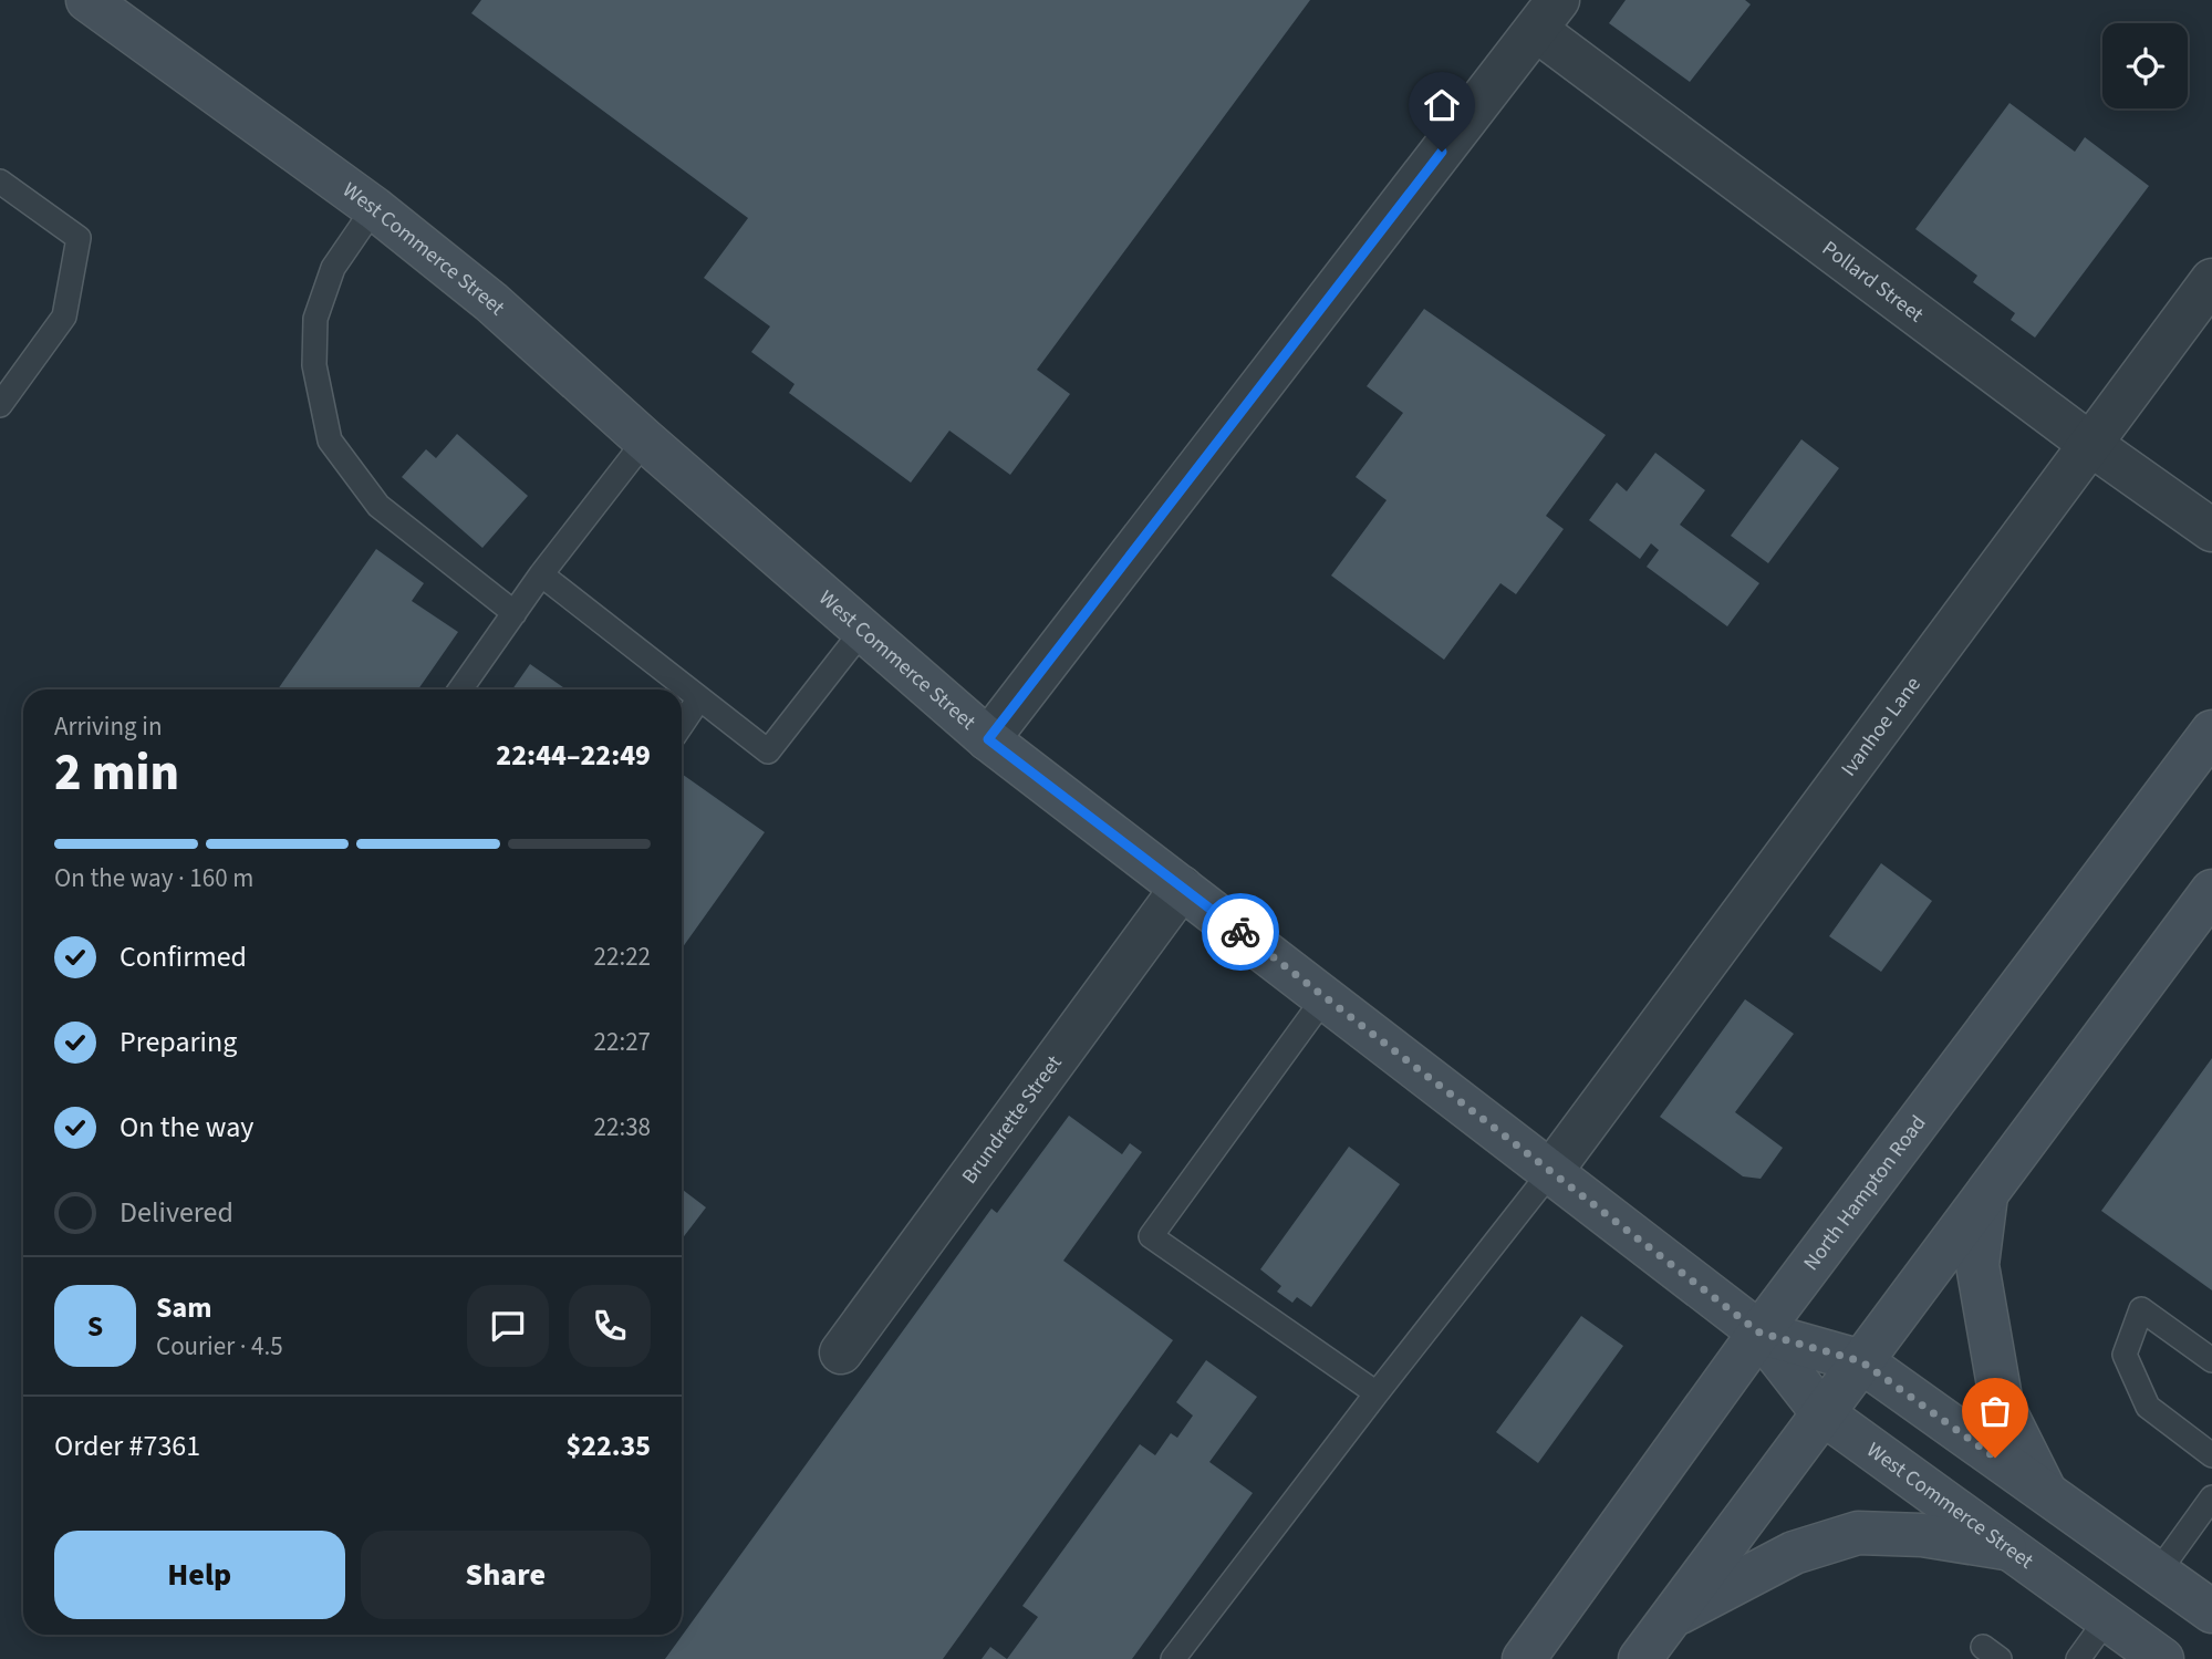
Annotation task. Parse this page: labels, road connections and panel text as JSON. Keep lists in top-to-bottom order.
{
  "streets": {
    "street": [
      "West Commerce Street",
      "Pollard Street",
      "Ivanhoe Lane",
      "Brundrette Street",
      "North Hampton Road"
    ]
  },
  "crossings": [
    ["West Commerce Street", "Ivanhoe Lane"],
    ["West Commerce Street", "Brundrette Street"],
    ["West Commerce Street", "North Hampton Road"],
    ["Pollard Street", "Ivanhoe Lane"]
  ],
  "page": {
    "heading": ["2 min", "Arriving in", "22:44–22:49"],
    "panel": [
      "Sam",
      "Courier · 4.5",
      "Order #7361",
      "$22.35"
    ],
    "bar": "On the way · 160 m",
    "list": [
      ["Confirmed", "22:22"],
      ["Preparing", "22:27"],
      ["On the way", "22:38"],
      "Delivered"
    ],
    "round": "S",
    "buttons": ["Help", "Share"]
  }
}
